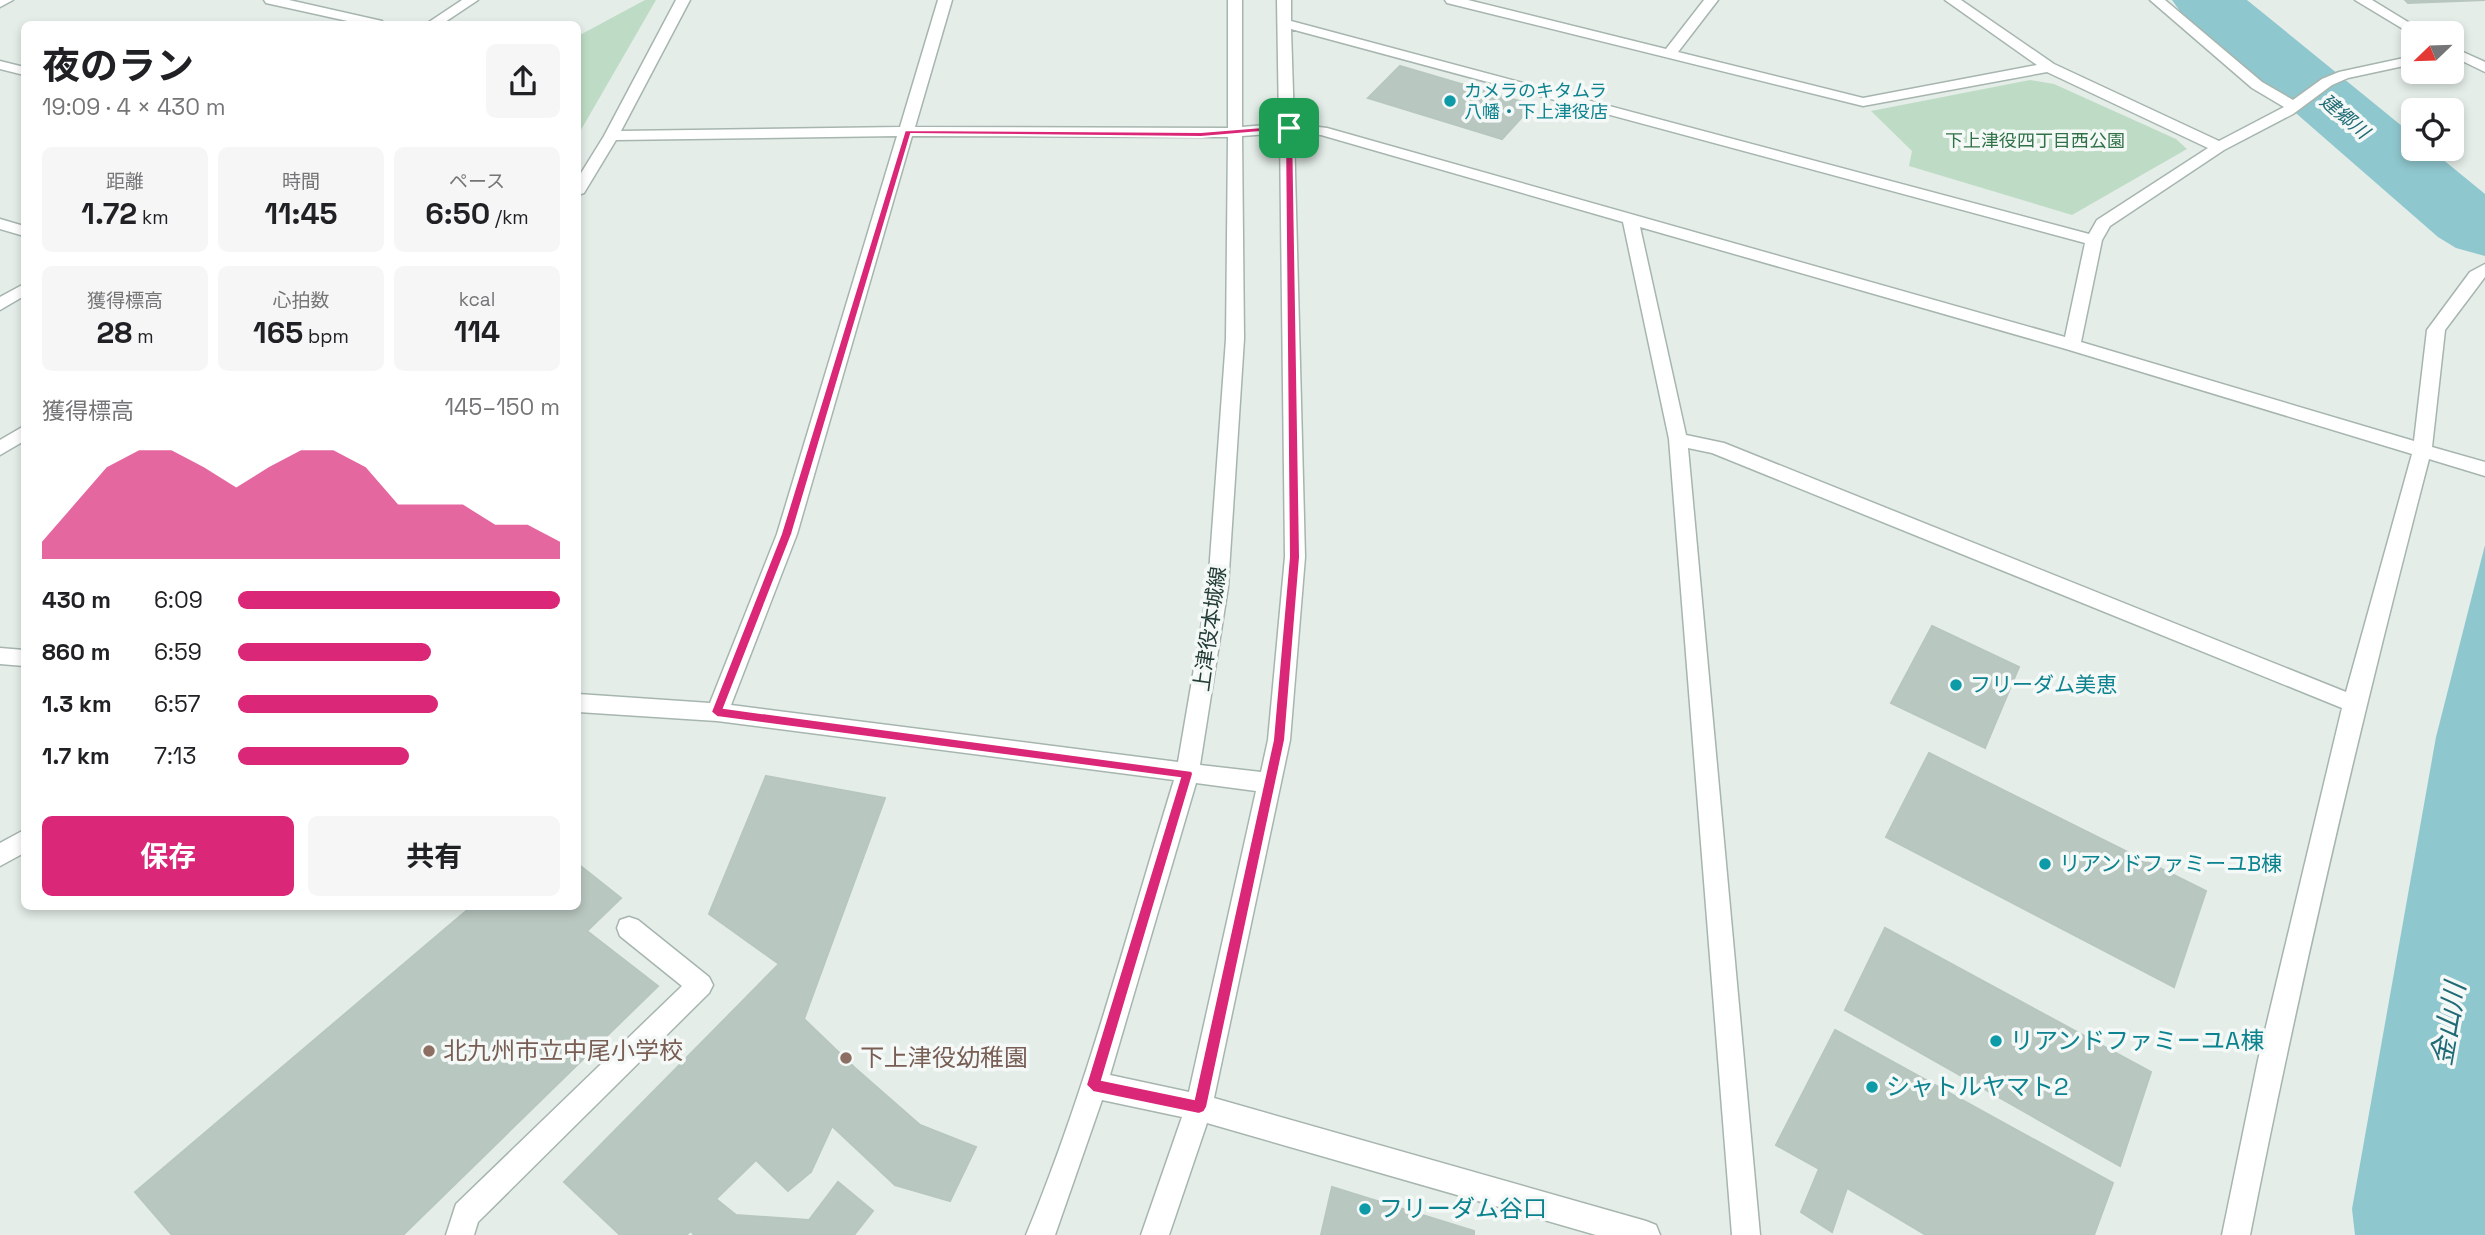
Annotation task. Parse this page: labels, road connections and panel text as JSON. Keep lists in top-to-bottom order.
{
  "streets": {
    "street": ["上津役本城線"]
  },
  "water": ["建郷川", "金山川"],
  "parks": ["下上津役四丁目西公園"],
  "places": [
    "カメラのキタムラ 八幡・下上津役店",
    "フリーダム美恵",
    "リアンドファミーユB棟",
    "リアンドファミーユA棟",
    "北九州市立中尾小学校",
    "下上津役幼稚園",
    "シャトルヤマト2",
    "フリーダム谷口"
  ],
  "north": "bottom left",
  "page": {
    "heading": ["夜のラン", "19:09 · 4 × 430 m"],
    "stats": [
      ["距離", "1.72 km"],
      ["時間", "11:45"],
      ["ペース", "6:50 /km"],
      ["獲得標高", "28 m"],
      ["心拍数", "165 bpm"],
      ["kcal", "114"]
    ],
    "chart": ["獲得標高", "145–150 m"],
    "list": [
      {
        "name": "430 m",
        "note": "6:09"
      },
      {
        "name": "860 m",
        "note": "6:59"
      },
      {
        "name": "1.3 km",
        "note": "6:57"
      },
      {
        "name": "1.7 km",
        "note": "7:13"
      }
    ],
    "buttons": ["保存", "共有"]
  }
}
